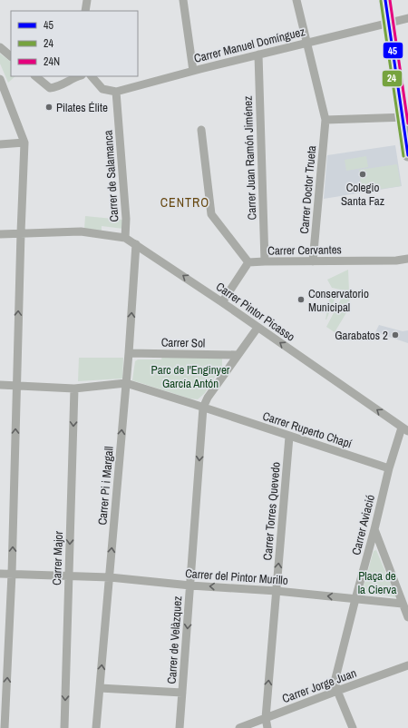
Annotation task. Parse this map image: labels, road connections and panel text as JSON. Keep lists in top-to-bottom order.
{
  "streets": {
    "street": [
      "Carrer Manuel Domínguez",
      "Carrer Juan Ramón Jiménez",
      "Carrer de Salamanca",
      "Carrer Doctor Trueta",
      "Carrer Cervantes",
      "Carrer Pintor Picasso",
      "Carrer Sol",
      "Carrer Ruperto Chapí",
      "Carrer Pi i Margall",
      "Carrer Torres Quevedo",
      "Carrer Aviació",
      "Carrer Major",
      "Carrer del Pintor Murillo",
      "Carrer de Velàzquez",
      "Carrer Jorge Juan"
    ]
  },
  "crossings": [
    ["Carrer Manuel Domínguez", "Carrer Juan Ramón Jiménez"],
    ["Carrer Manuel Domínguez", "Carrer de Salamanca"],
    ["Carrer Manuel Domínguez", "Carrer Doctor Trueta"],
    ["Carrer Juan Ramón Jiménez", "Carrer Cervantes"],
    ["Carrer de Salamanca", "Carrer Pintor Picasso"],
    ["Carrer Doctor Trueta", "Carrer Cervantes"],
    ["Carrer Pintor Picasso", "Carrer Pi i Margall"],
    ["Carrer Pintor Picasso", "Carrer Aviació"],
    ["Carrer Sol", "Carrer Pi i Margall"],
    ["Carrer Ruperto Chapí", "Carrer Pi i Margall"],
    ["Carrer Ruperto Chapí", "Carrer Torres Quevedo"],
    ["Carrer Ruperto Chapí", "Carrer Aviació"],
    ["Carrer Ruperto Chapí", "Carrer de Velàzquez"],
    ["Carrer Pi i Margall", "Carrer del Pintor Murillo"],
    ["Carrer Torres Quevedo", "Carrer del Pintor Murillo"],
    ["Carrer Torres Quevedo", "Carrer Jorge Juan"],
    ["Carrer Aviació", "Carrer del Pintor Murillo"],
    ["Carrer Aviació", "Carrer Jorge Juan"],
    ["Carrer Major", "Carrer del Pintor Murillo"],
    ["Carrer del Pintor Murillo", "Carrer de Velàzquez"]
  ],
  "one_way": [
    "Carrer Pintor Picasso",
    "Carrer Pi i Margall",
    "Carrer Torres Quevedo",
    "Carrer del Pintor Murillo",
    "Carrer de Velàzquez"
  ],
  "districts": ["CENTRO"],
  "parks": ["Parc de l'Enginyer García Antón", "Plaça de la Cierva"],
  "places": [
    "Pilates Élite",
    "Colegio Santa Faz",
    "Conservatorio Municipal",
    "Garabatos 2"
  ],
  "lines": ["transit line 45", "transit line 24N", "transit line 24"],
  "legend": ["45", "24", "24N"]
}
